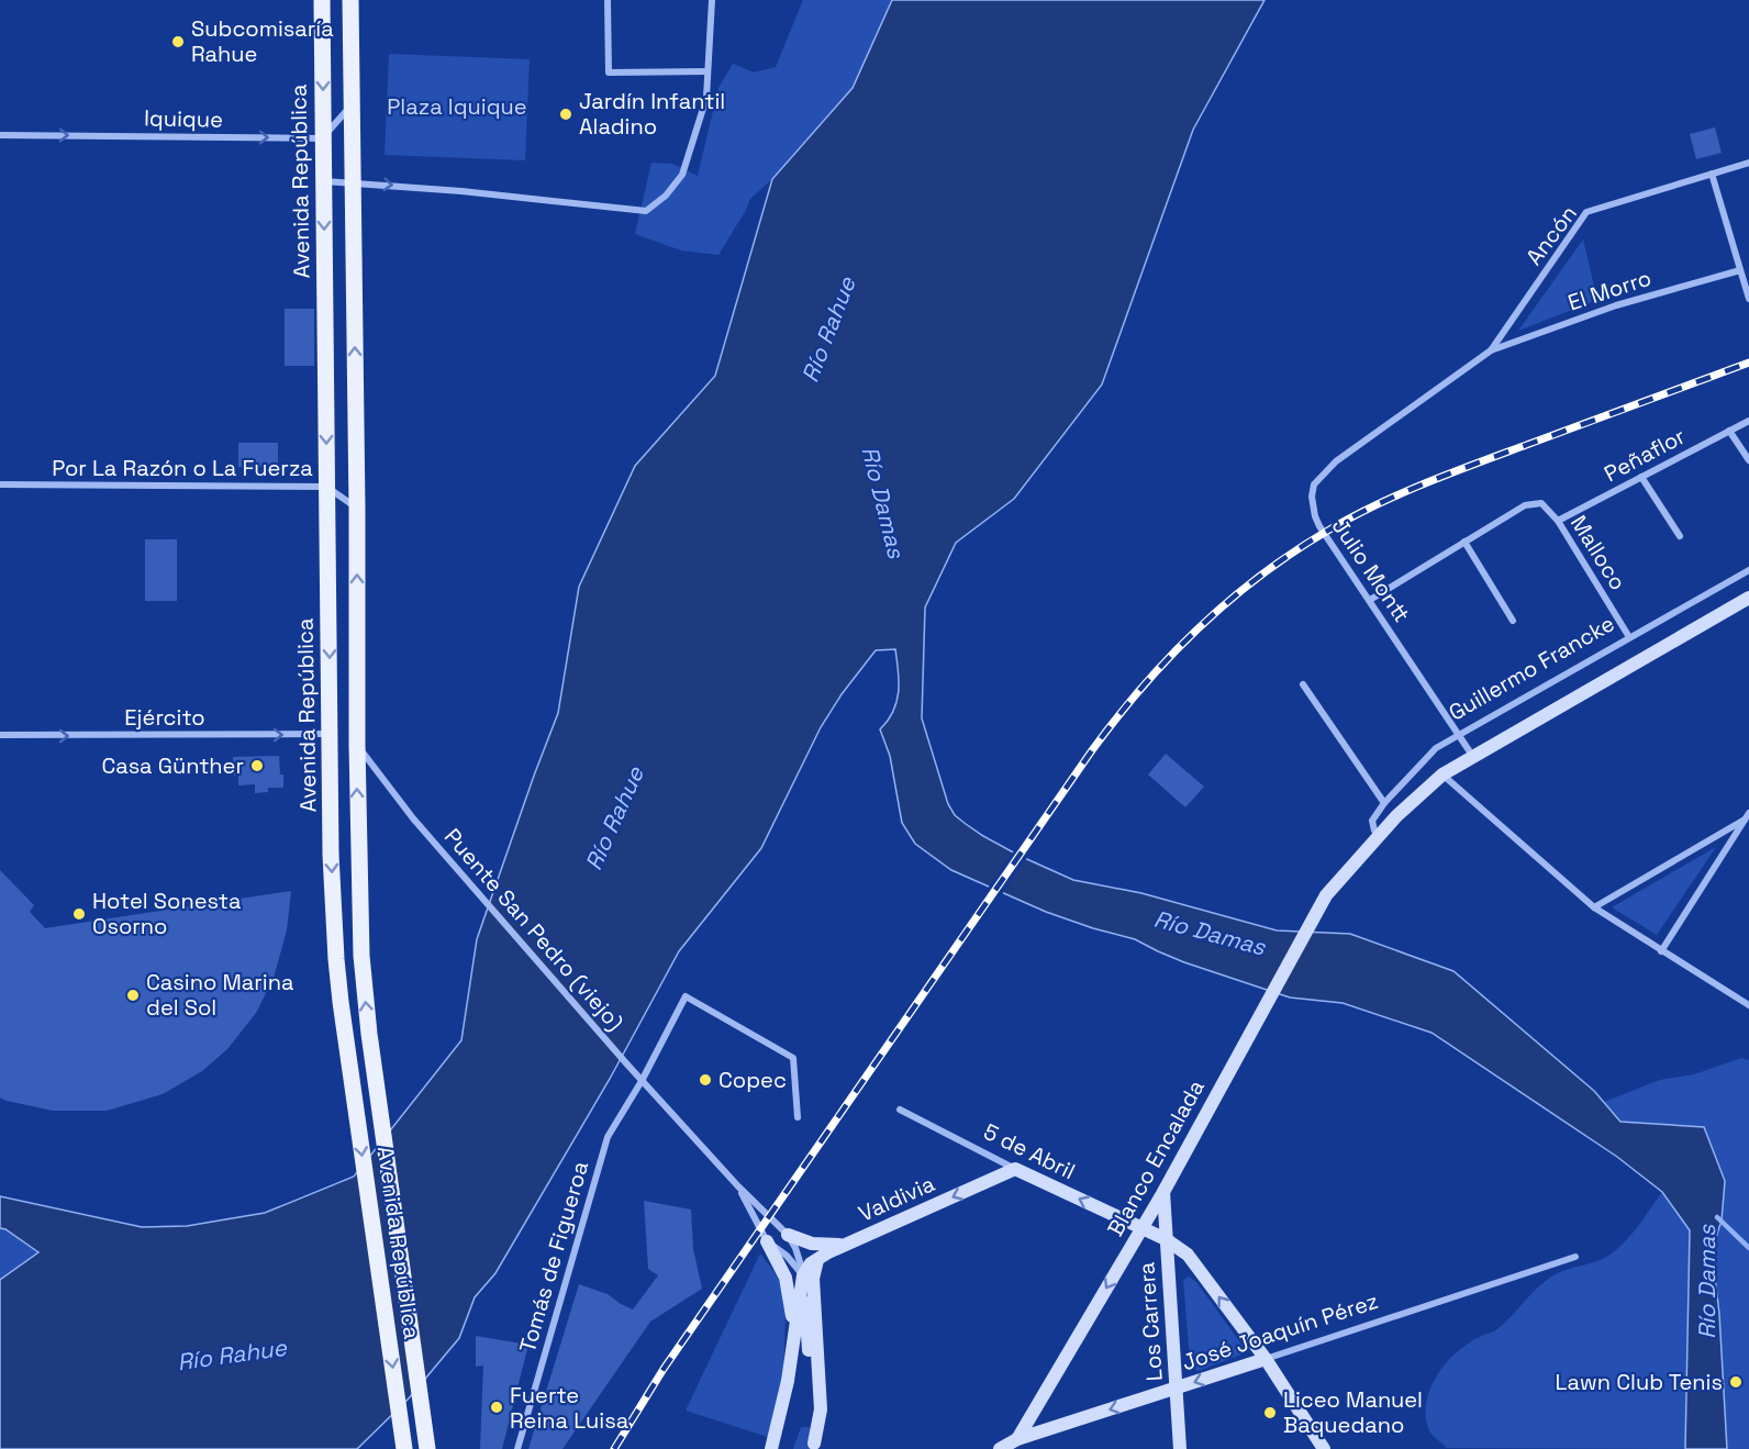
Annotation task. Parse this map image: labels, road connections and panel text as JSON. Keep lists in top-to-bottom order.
{
  "streets": {
    "main road": ["Avenida República"],
    "street": [
      "Iquique",
      "Ancón",
      "El Morro",
      "Peñaflor",
      "Por La Razón o La Fuerza",
      "Malloco",
      "Julio Montt",
      "Guillermo Francke",
      "Ejército",
      "Puente San Pedro (viejo)",
      "5 de Abril",
      "Blanco Encalada",
      "Valdivia",
      "Tomás de Figueroa",
      "Los Carrera",
      "José Joaquín Pérez"
    ]
  },
  "crossings": [
    ["Iquique", "Avenida República"],
    ["Avenida República", "Por La Razón o La Fuerza"],
    ["Avenida República", "Ejército"],
    ["Avenida República", "Puente San Pedro (viejo)"],
    ["Ancón", "El Morro"],
    ["Ancón", "Julio Montt"],
    ["El Morro", "Julio Montt"],
    ["Peñaflor", "Malloco"],
    ["Malloco", "Guillermo Francke"],
    ["Julio Montt", "Guillermo Francke"],
    ["Guillermo Francke", "Blanco Encalada"],
    ["Puente San Pedro (viejo)", "Tomás de Figueroa"],
    ["5 de Abril", "Blanco Encalada"],
    ["5 de Abril", "Valdivia"],
    ["5 de Abril", "Los Carrera"],
    ["5 de Abril", "José Joaquín Pérez"],
    ["Blanco Encalada", "Los Carrera"],
    ["Blanco Encalada", "José Joaquín Pérez"],
    ["Los Carrera", "José Joaquín Pérez"]
  ],
  "one_way": [
    "Iquique",
    "Ejército",
    "5 de Abril",
    "Valdivia",
    "José Joaquín Pérez"
  ],
  "water": ["Río Rahue", "Río Damas"],
  "parks": ["Plaza Iquique"],
  "places": [
    "Subcomisaría Rahue",
    "Jardín Infantil Aladino",
    "Casa Günther",
    "Hotel Sonesta Osorno",
    "Casino Marina del Sol",
    "Copec",
    "Lawn Club Tenis",
    "Fuerte Reina Luisa",
    "Liceo Manuel Baquedano"
  ]
}
